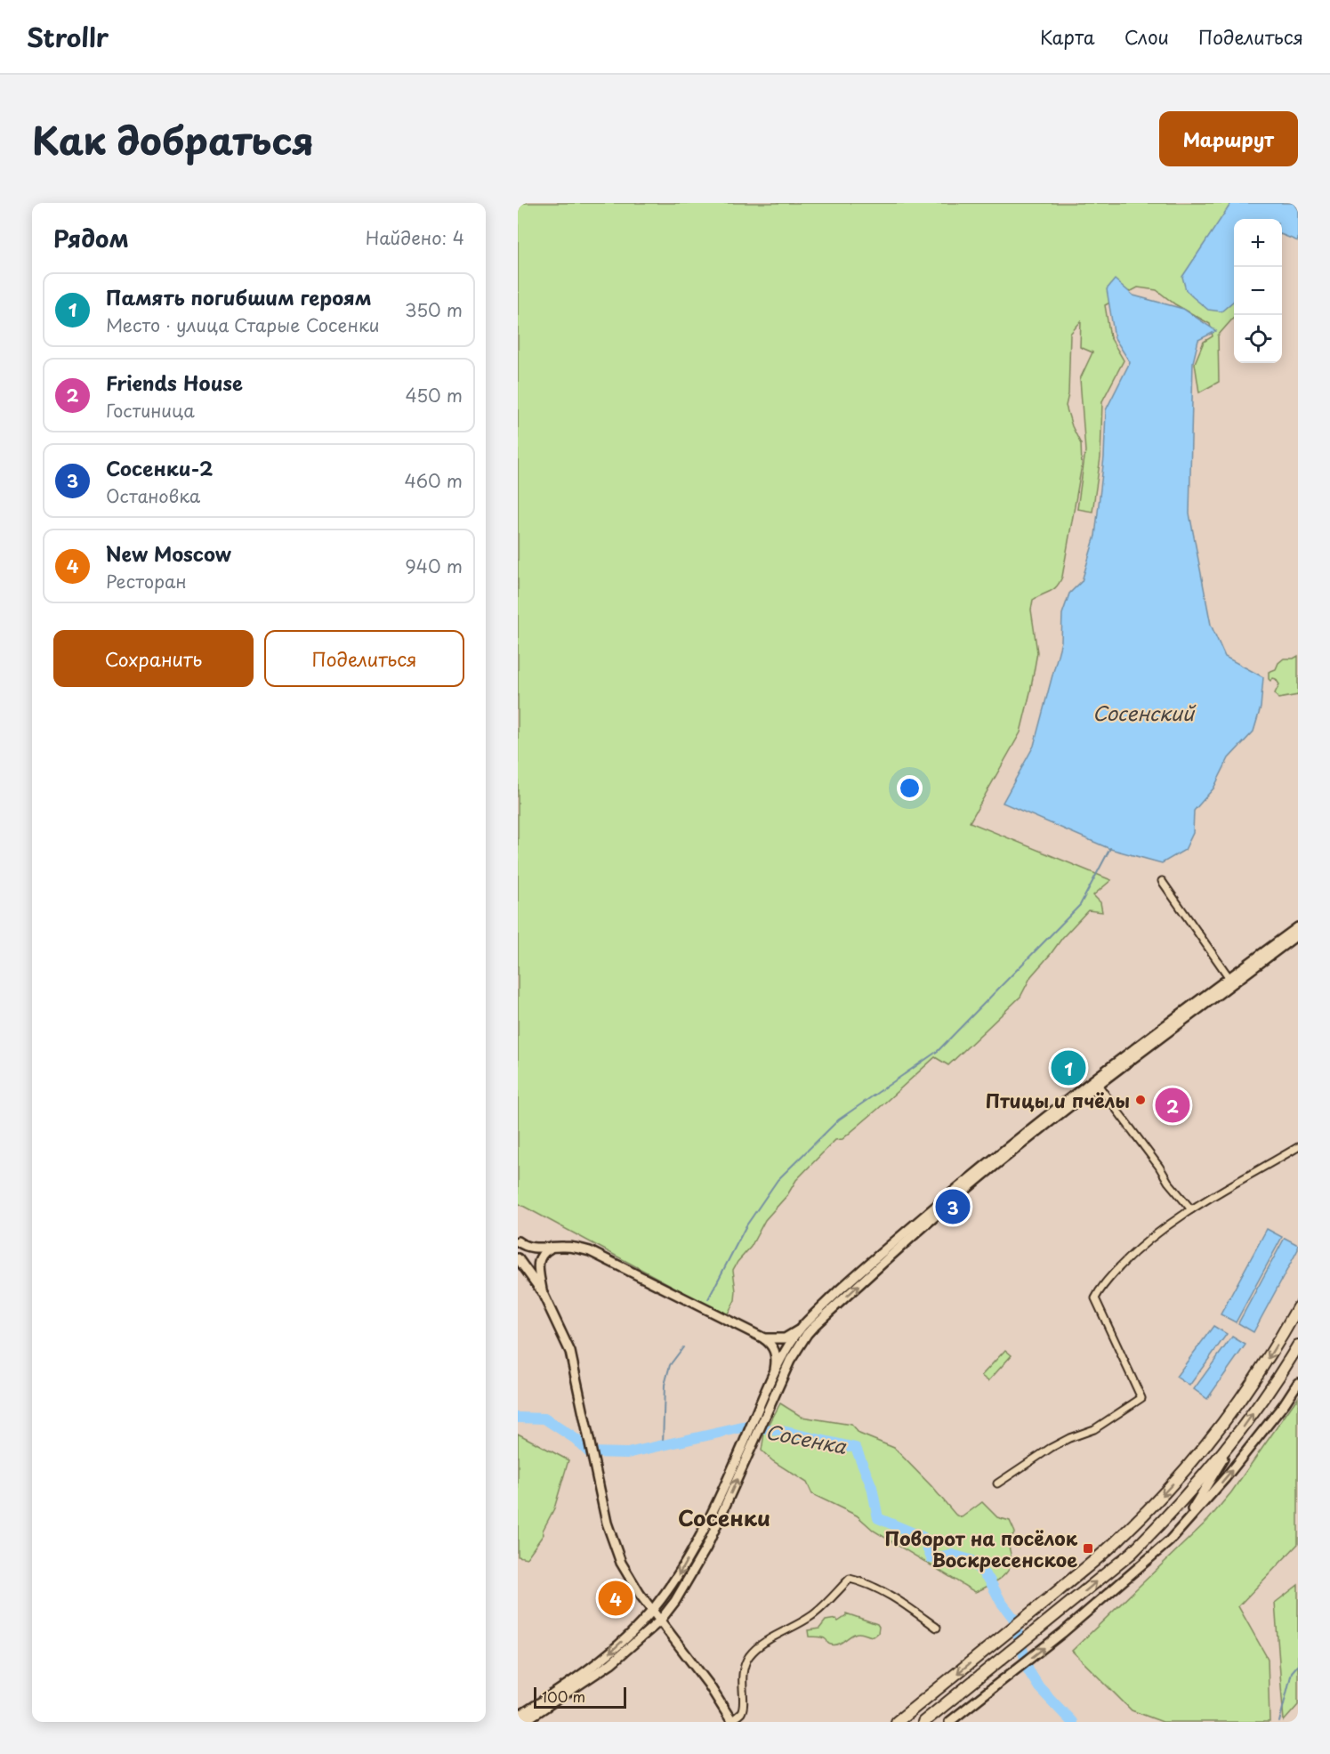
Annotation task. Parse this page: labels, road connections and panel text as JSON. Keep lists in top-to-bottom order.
{
  "districts": ["Сосенки"],
  "water": ["Сосенский", "Сосенка"],
  "places": {
    "other": ["Птицы и пчёлы"],
    "transit": ["Поворот на посёлок Воскресенское"]
  },
  "scale_bar": "100 m",
  "page": {
    "header": "Strollr",
    "nav": ["Карта", "Слои", "Поделиться"],
    "title": "Как добраться",
    "buttons": [
      "Маршрут",
      ["Сохранить", "Поделиться"]
    ],
    "heading": ["Рядом", "Найдено: 4"],
    "map_buttons": ["+", "−"],
    "list": [
      {
        "mark": "1",
        "name": "Память погибшим героям",
        "note": "Место · улица Старые Сосенки",
        "value": "350 m"
      },
      {
        "mark": "2",
        "name": "Friends House",
        "note": "Гостиница",
        "value": "450 m"
      },
      {
        "mark": "3",
        "name": "Сосенки-2",
        "note": "Остановка",
        "value": "460 m"
      },
      {
        "mark": "4",
        "name": "New Moscow",
        "note": "Ресторан",
        "value": "940 m"
      }
    ],
    "pins": [
      "1",
      "2",
      "3",
      "4"
    ],
    "scale": "100 m"
  }
}
